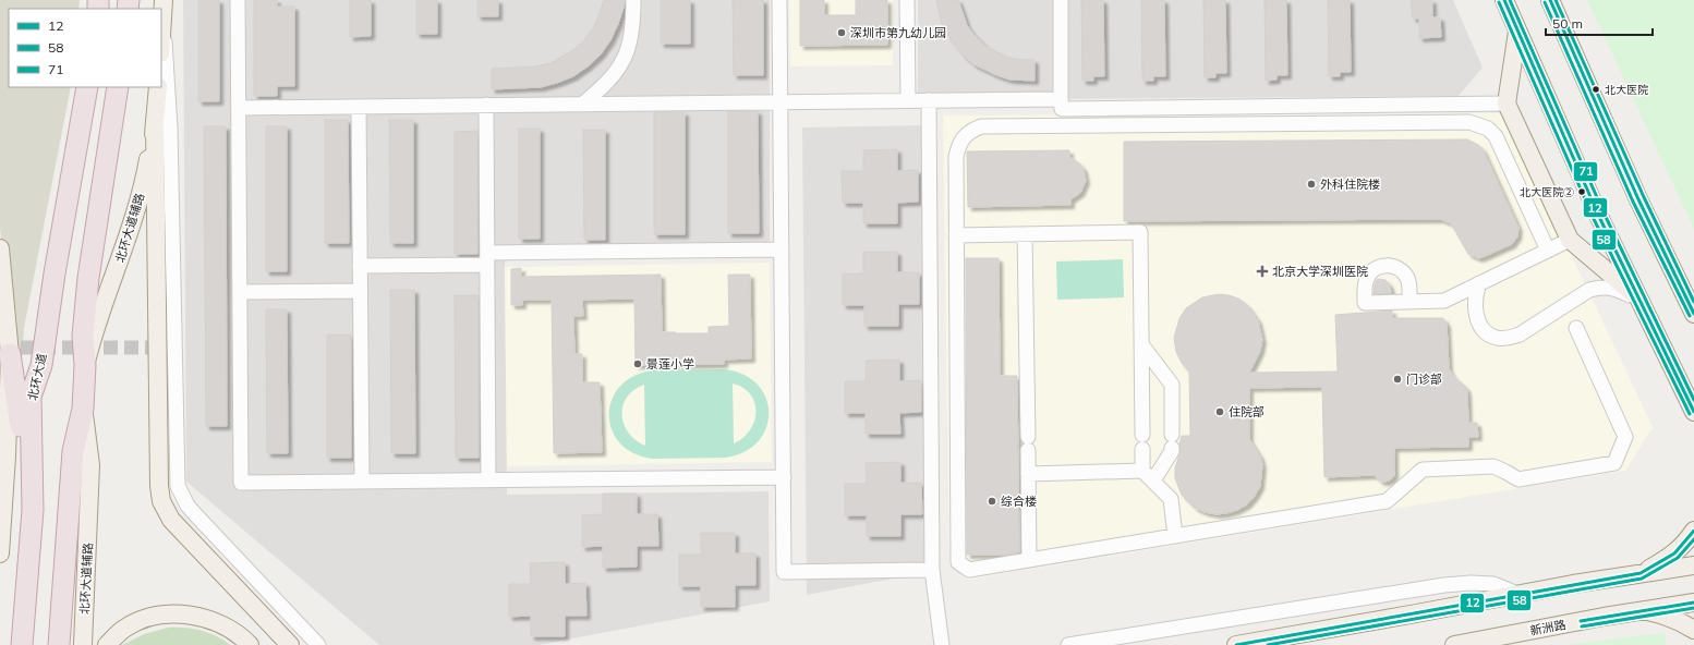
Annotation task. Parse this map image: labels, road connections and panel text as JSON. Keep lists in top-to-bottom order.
{
  "streets": {
    "highway": ["北环大道"],
    "main road": ["北环大道辅路", "新洲路"]
  },
  "places": {
    "other": [
      "深圳市第九幼儿园",
      "北大医院",
      "外科住院楼",
      "北大医院②",
      "景莲小学",
      "门诊部",
      "住院部",
      "综合楼"
    ],
    "health": ["北京大学深圳医院"]
  },
  "lines": ["transit line 12", "transit line 71", "transit line 58"],
  "legend": ["12", "58", "71"],
  "scale_bar": "50 m"
}
